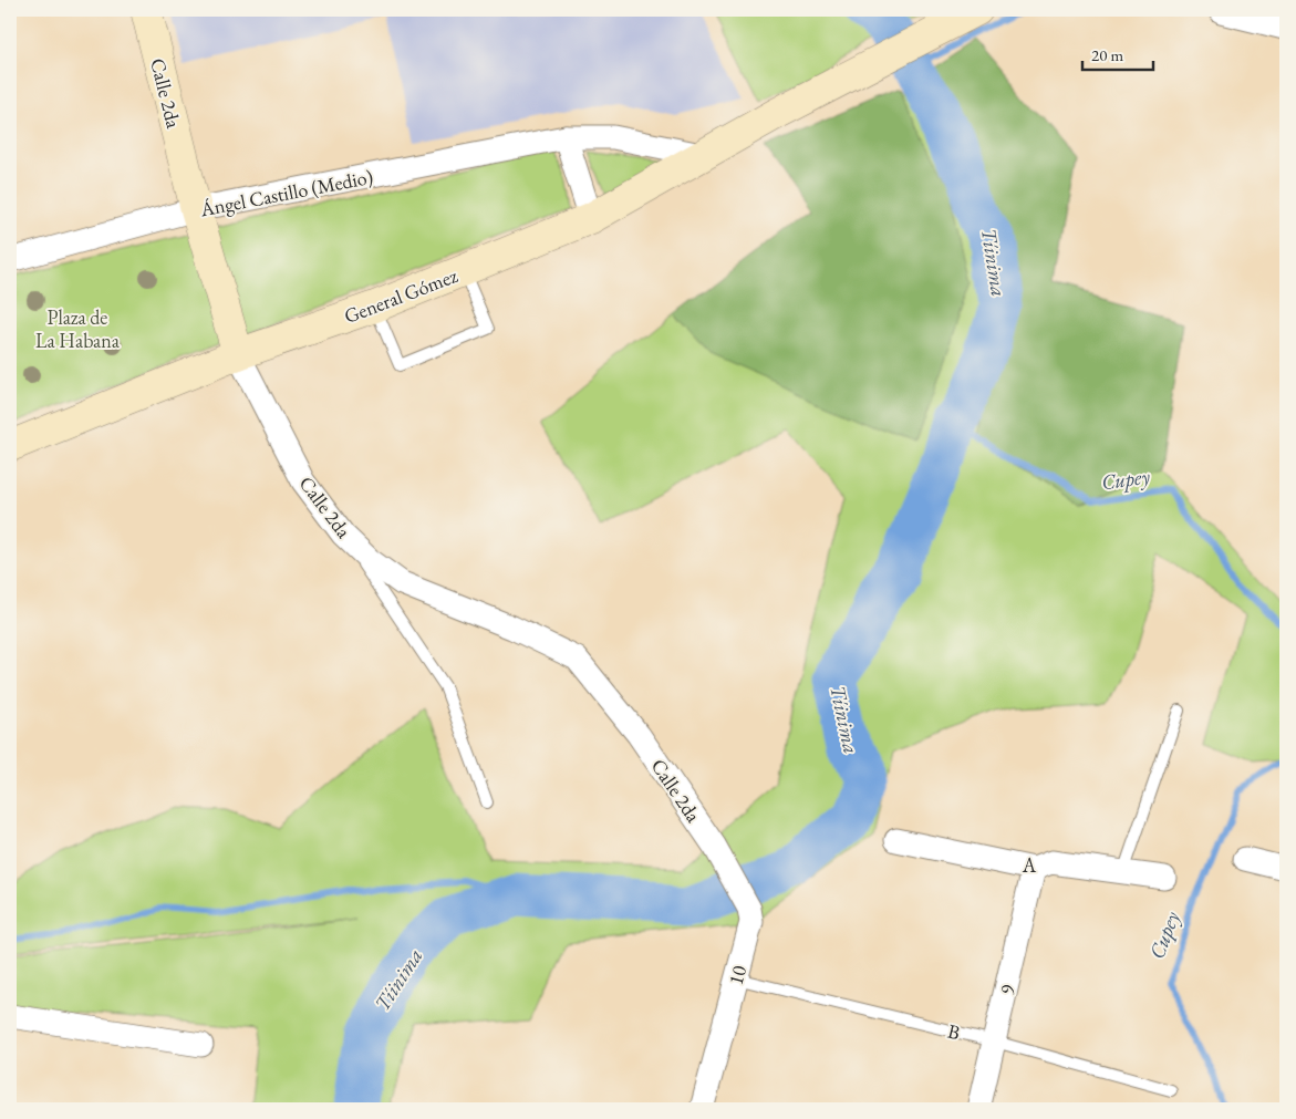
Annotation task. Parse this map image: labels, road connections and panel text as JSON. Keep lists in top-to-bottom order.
{
  "streets": {
    "main road": ["Calle 2da", "General Gómez"],
    "street": [
      "Ángel Castillo (Medio)",
      "A",
      "10",
      "9"
    ],
    "lane": ["B"]
  },
  "crossings": [
    ["Calle 2da", "Ángel Castillo (Medio)"],
    ["Calle 2da", "General Gómez"],
    ["Calle 2da", "10"],
    ["Ángel Castillo (Medio)", "General Gómez"],
    ["A", "9"],
    ["10", "B"],
    ["9", "B"]
  ],
  "water": ["Tíinima", "Cupey"],
  "parks": ["Plaza de La Habana"],
  "scale_bar": "20 m"
}
